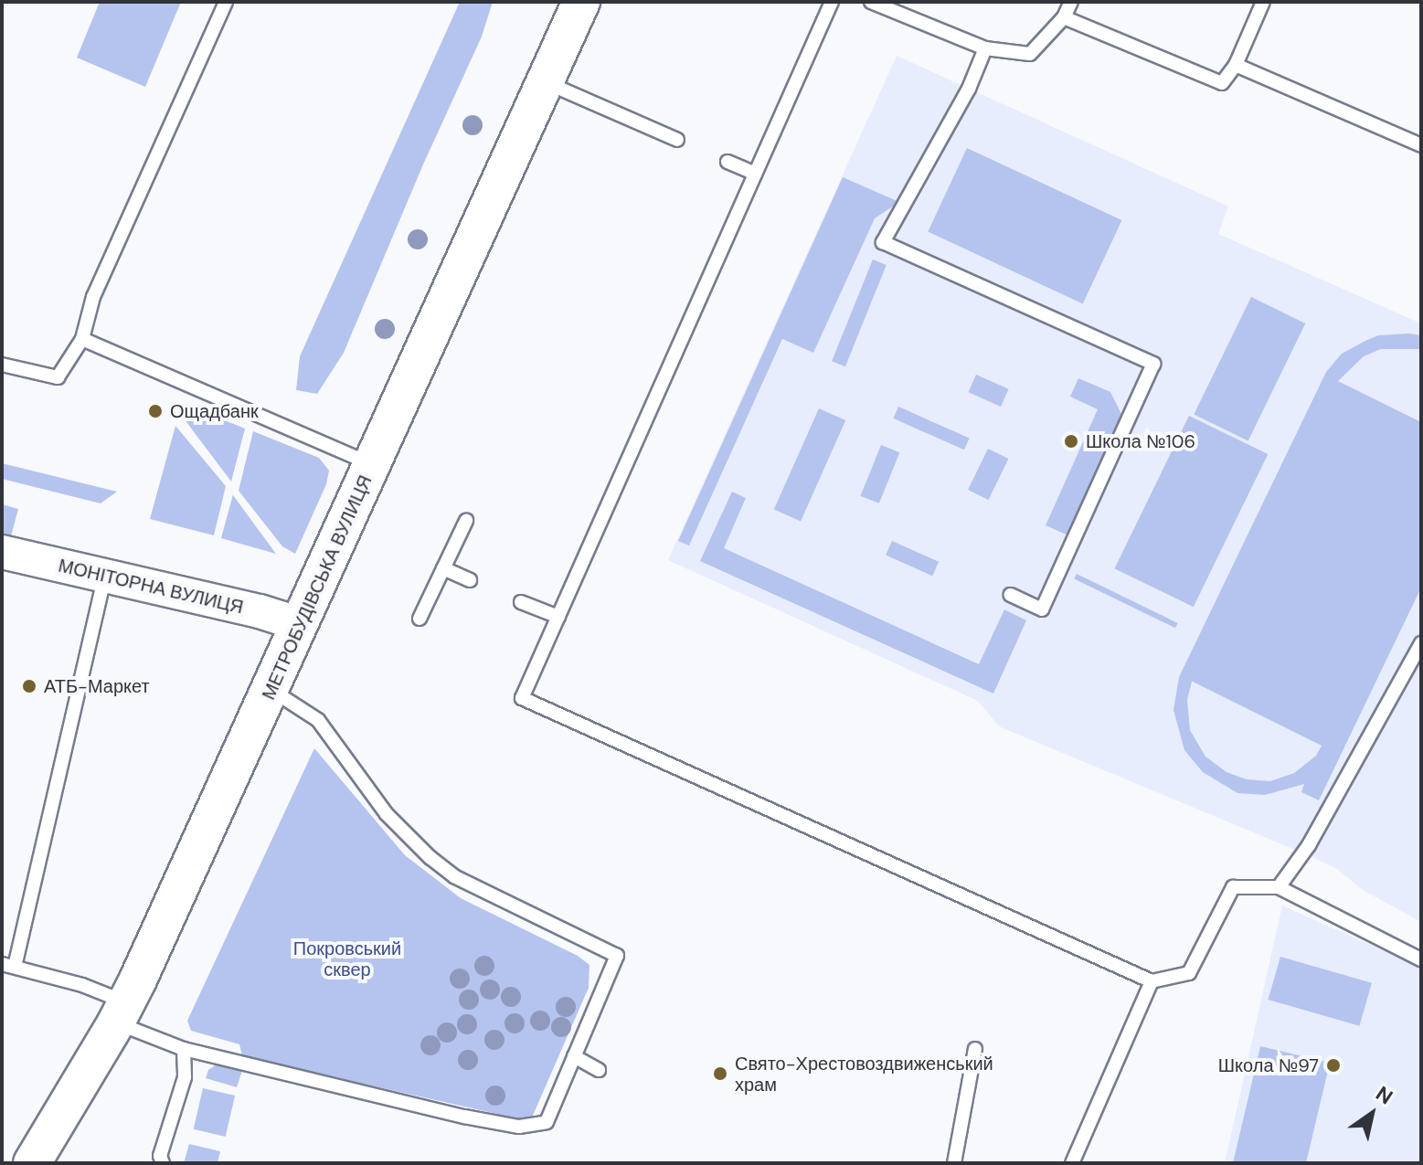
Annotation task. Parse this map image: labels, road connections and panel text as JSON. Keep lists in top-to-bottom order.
{
  "streets": {
    "main road": ["МЕТРОБУДІВСЬКА ВУЛИЦЯ"],
    "street": ["МОНІТОРНА ВУЛИЦЯ"]
  },
  "crossings": [
    ["МОНІТОРНА ВУЛИЦЯ", "МЕТРОБУДІВСЬКА ВУЛИЦЯ"]
  ],
  "parks": ["Покровський сквер"],
  "places": [
    "Ощадбанк",
    "Школа №106",
    "АТБ-Маркет",
    "Школа №97",
    "Свято-Хрестовоздвиженський храм"
  ],
  "north": "top right"
}
